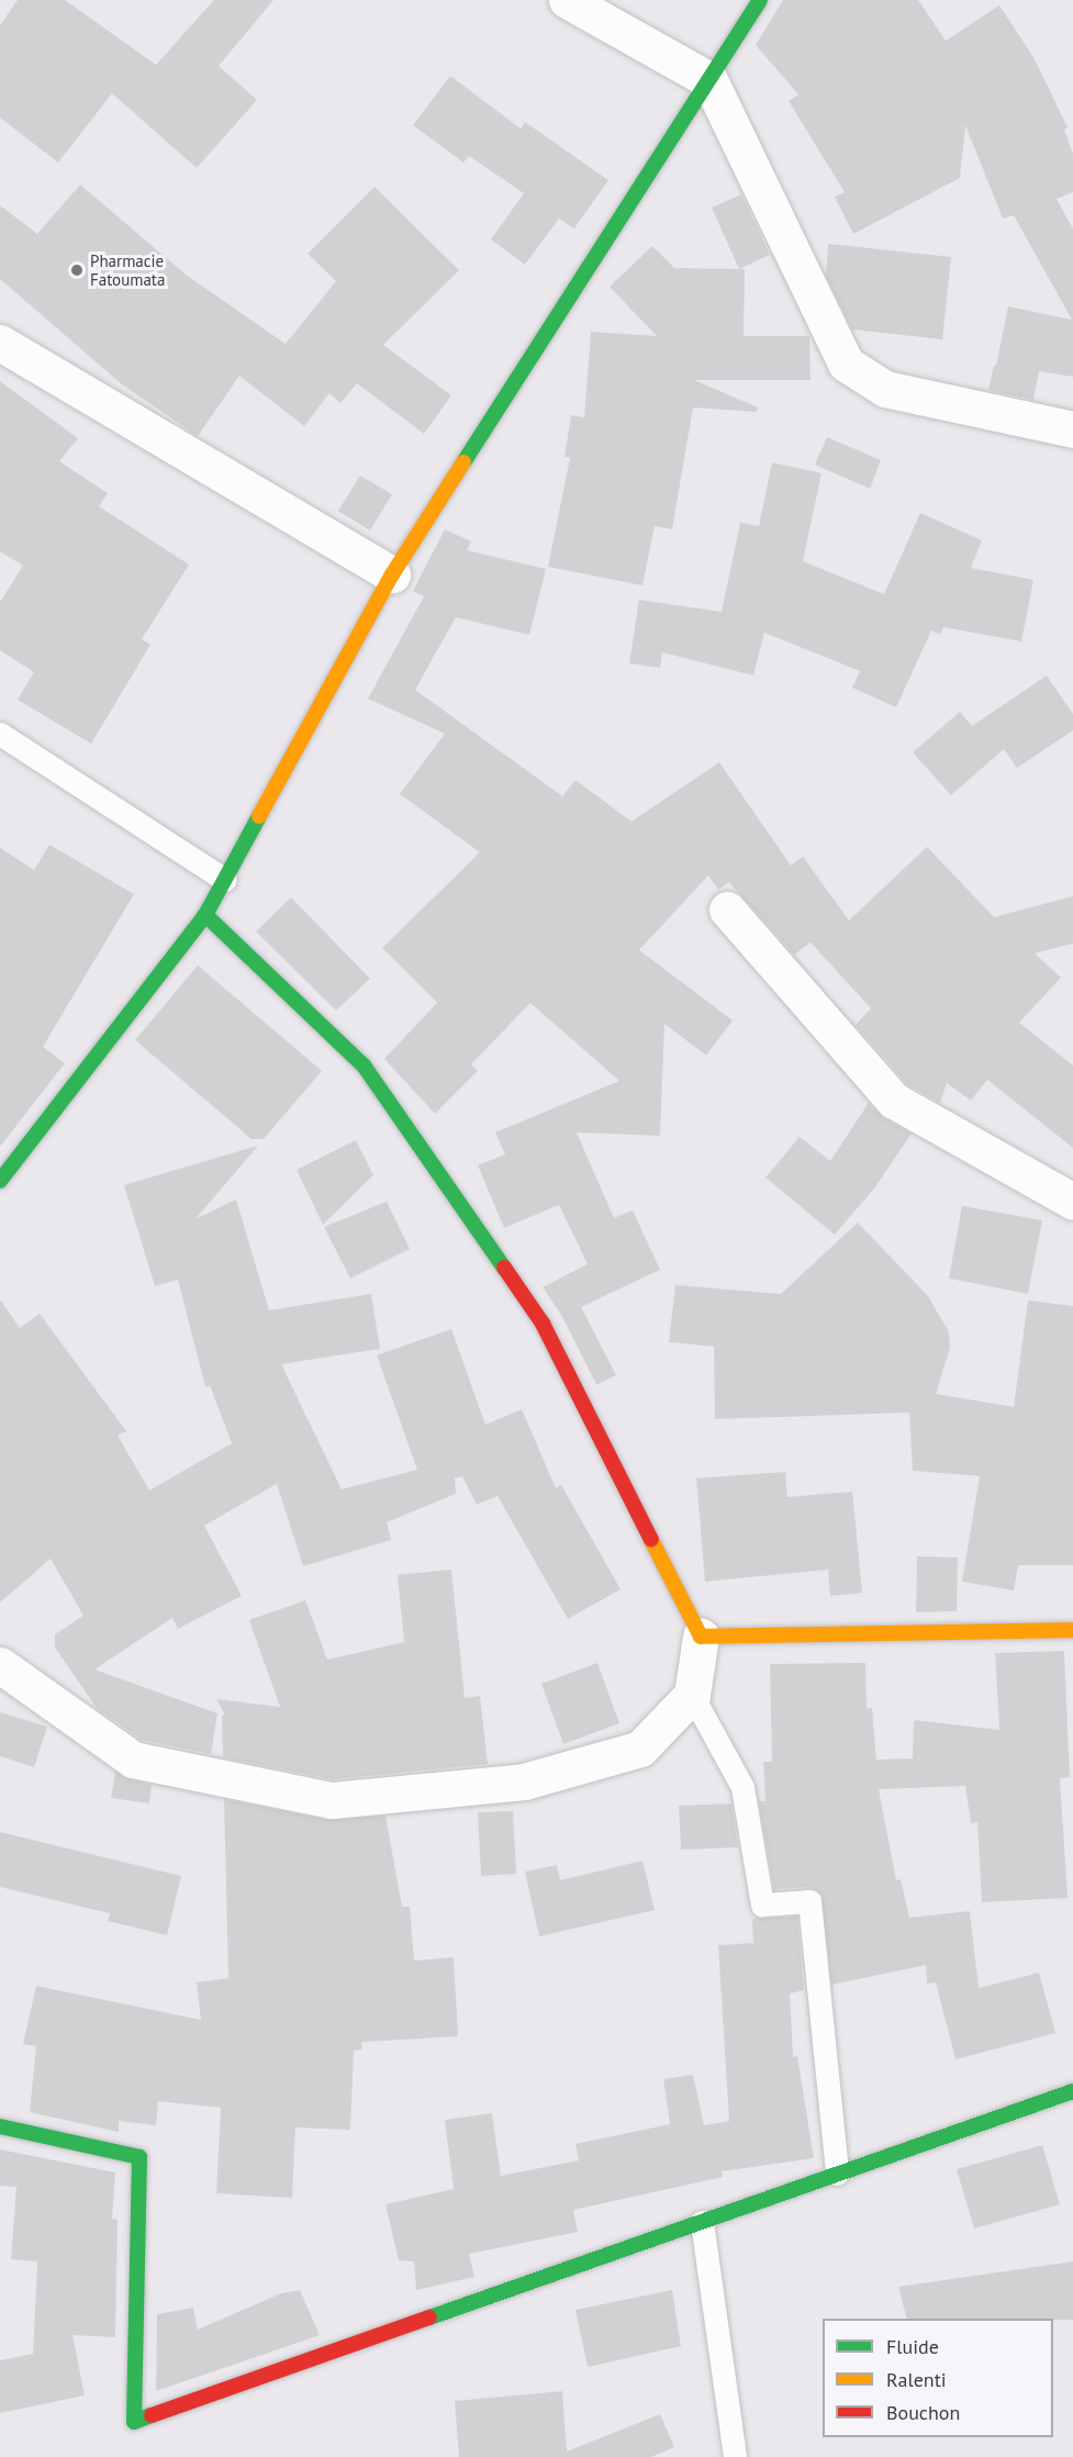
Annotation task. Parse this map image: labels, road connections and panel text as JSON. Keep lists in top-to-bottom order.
{
  "places": ["Pharmacie Fatoumata"],
  "legend": ["Fluide", "Ralenti", "Bouchon"]
}
